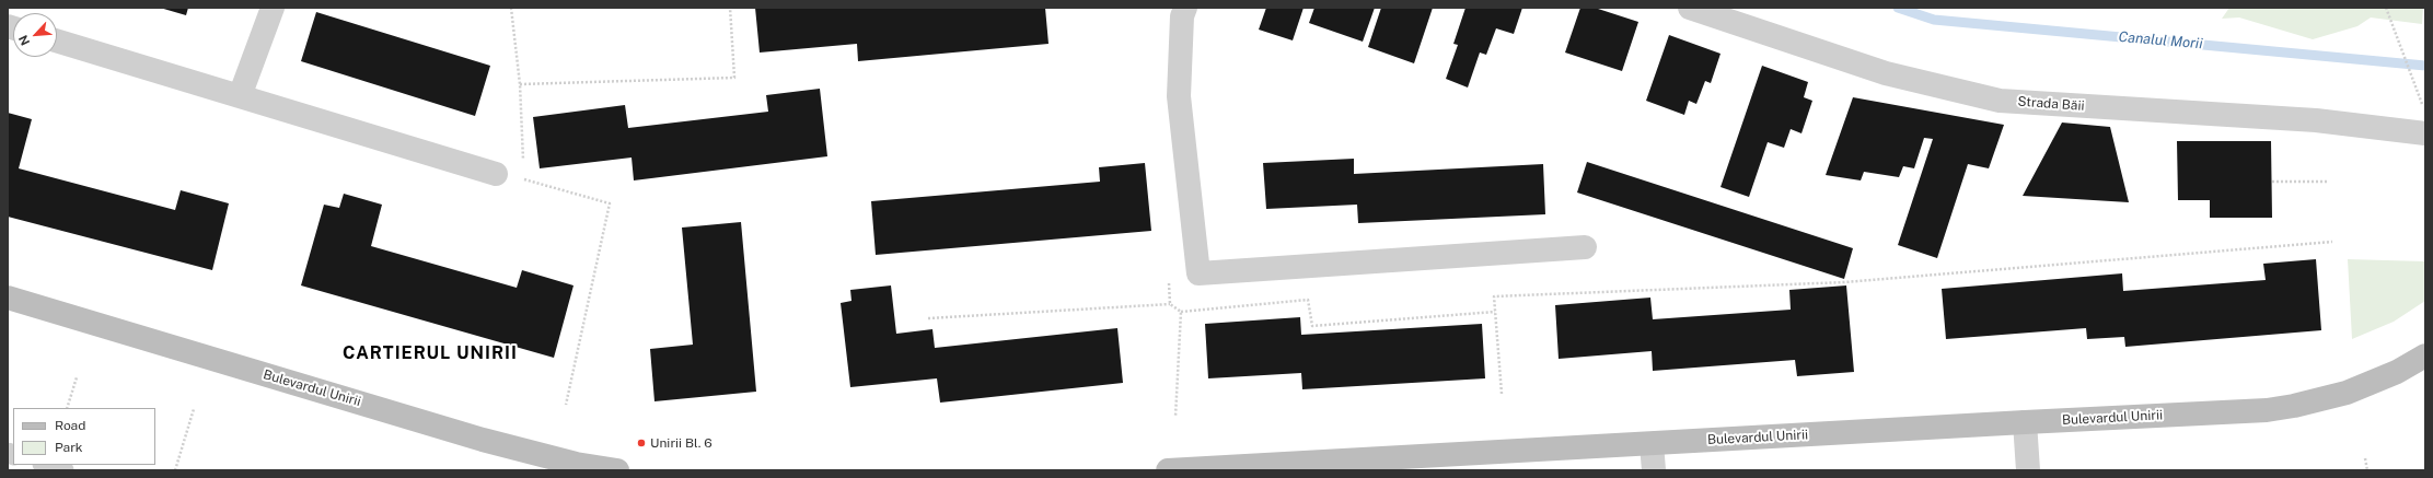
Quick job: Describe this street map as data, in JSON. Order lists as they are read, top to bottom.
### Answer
{
  "streets": {
    "main road": ["Bulevardul Unirii"],
    "street": ["Strada Băii"]
  },
  "districts": ["CARTIERUL UNIRII"],
  "water": ["Canalul Morii"],
  "places": ["Unirii Bl. 6"],
  "legend": ["Road", "Park"],
  "north": "bottom left"
}
